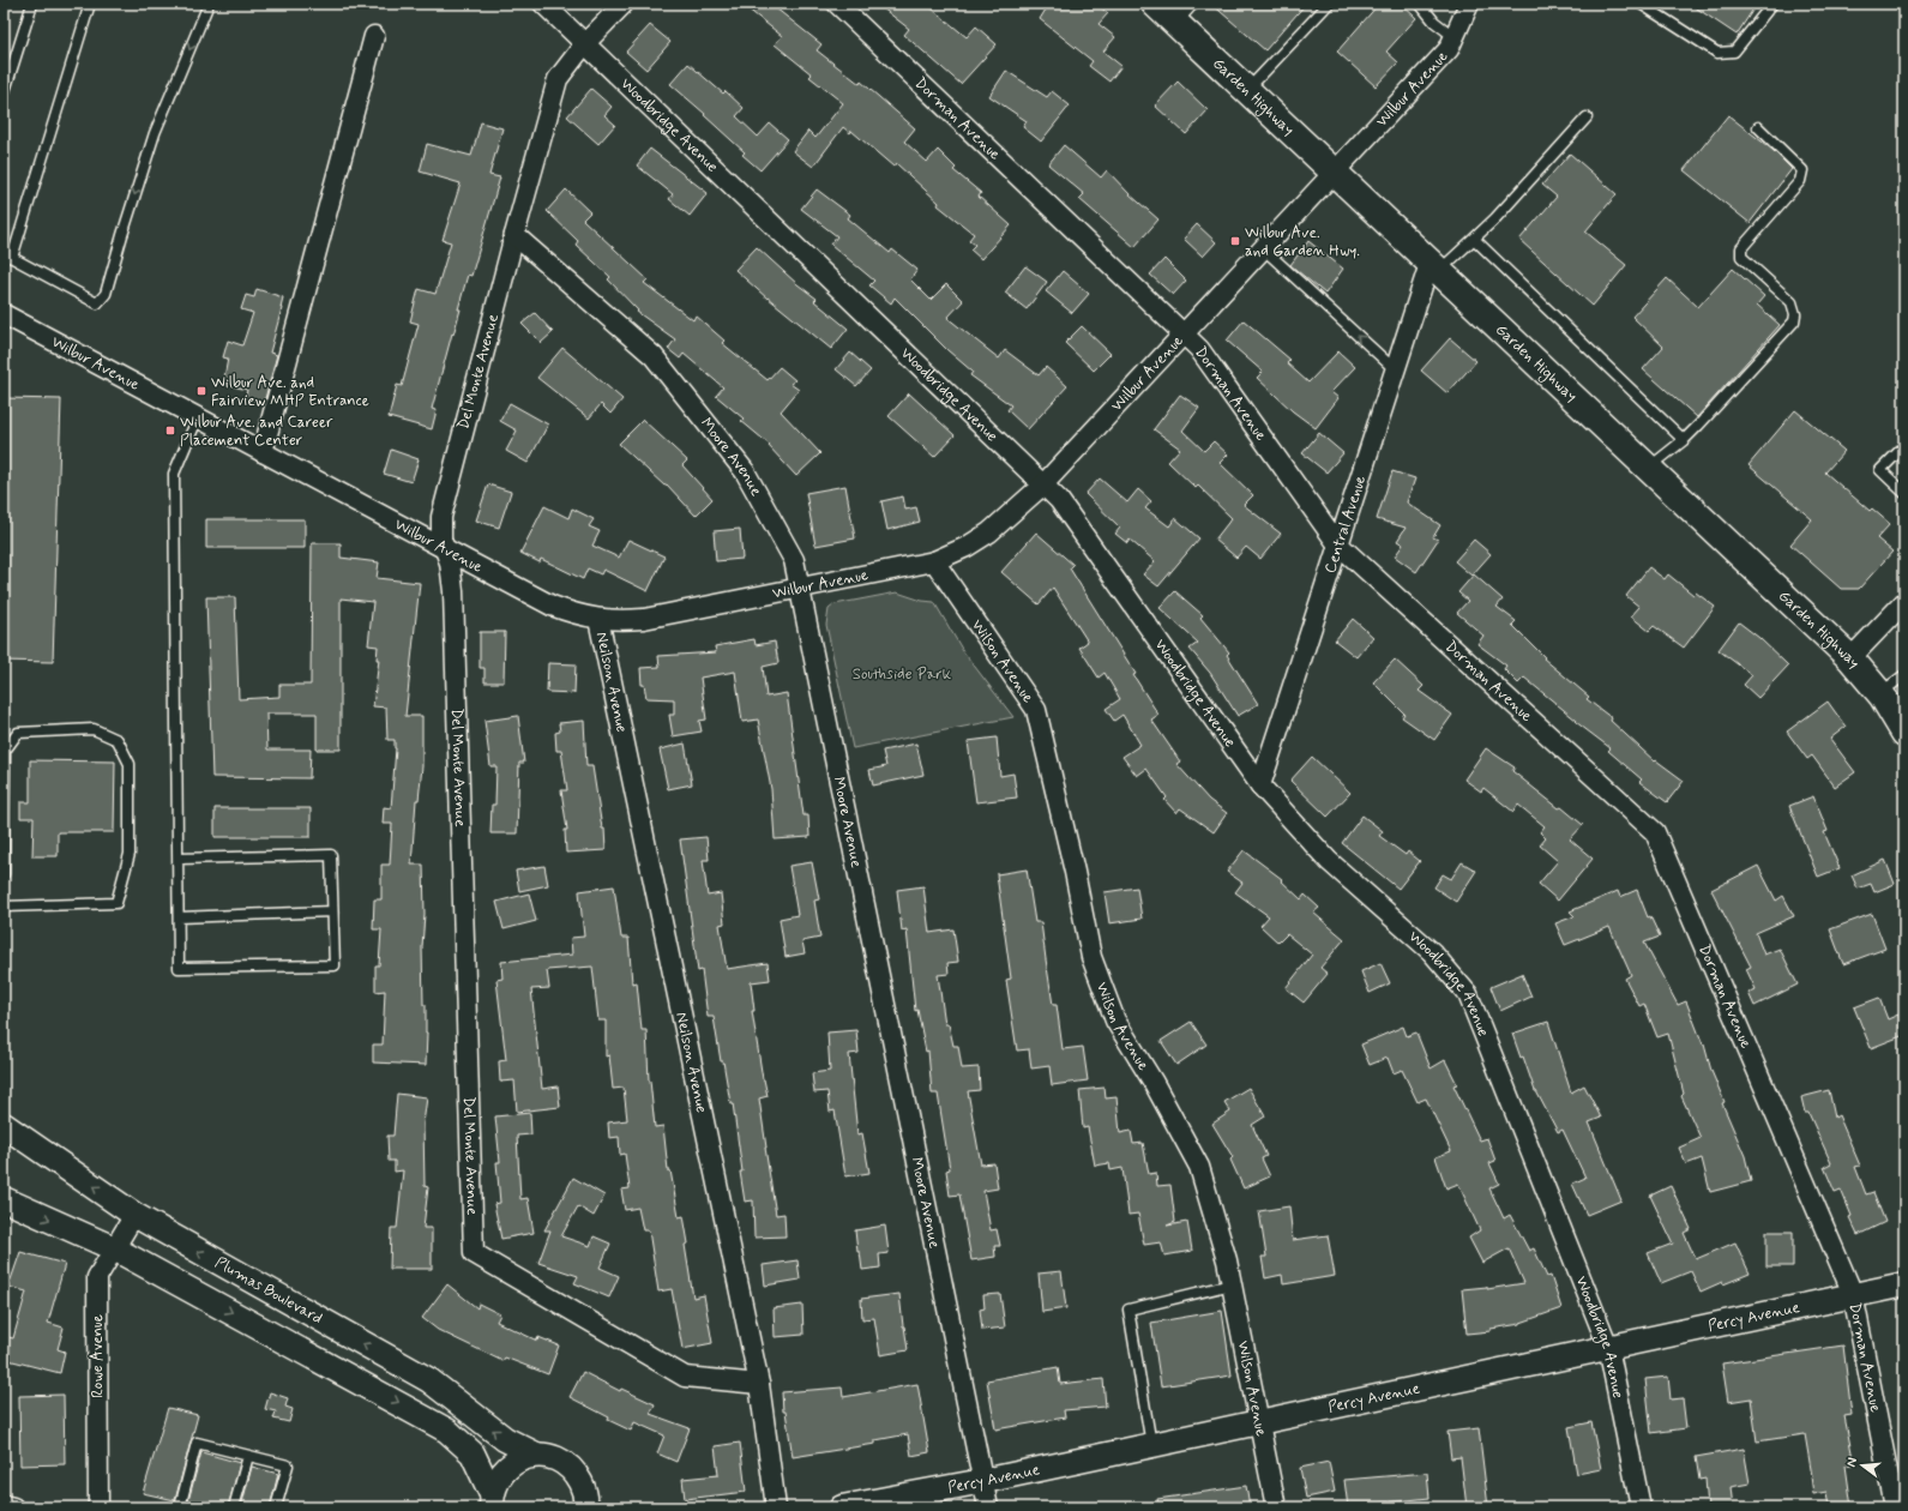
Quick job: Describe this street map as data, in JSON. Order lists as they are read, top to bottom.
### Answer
{
  "streets": {
    "main road": ["Garden Highway"],
    "street": [
      "Wilbur Avenue",
      "Dorman Avenue",
      "Woodbridge Avenue",
      "Del Monte Avenue",
      "Moore Avenue",
      "Central Avenue",
      "Wilson Avenue",
      "Neilson Avenue",
      "Plumas Boulevard",
      "Percy Avenue",
      "Rowe Avenue"
    ]
  },
  "crossings": [
    ["Wilbur Avenue", "Garden Highway"],
    ["Wilbur Avenue", "Dorman Avenue"],
    ["Wilbur Avenue", "Woodbridge Avenue"],
    ["Wilbur Avenue", "Del Monte Avenue"],
    ["Wilbur Avenue", "Moore Avenue"],
    ["Wilbur Avenue", "Wilson Avenue"],
    ["Wilbur Avenue", "Neilson Avenue"],
    ["Garden Highway", "Central Avenue"],
    ["Dorman Avenue", "Central Avenue"],
    ["Dorman Avenue", "Percy Avenue"],
    ["Woodbridge Avenue", "Del Monte Avenue"],
    ["Woodbridge Avenue", "Central Avenue"],
    ["Woodbridge Avenue", "Percy Avenue"],
    ["Del Monte Avenue", "Moore Avenue"],
    ["Del Monte Avenue", "Neilson Avenue"],
    ["Moore Avenue", "Percy Avenue"],
    ["Wilson Avenue", "Percy Avenue"],
    ["Plumas Boulevard", "Rowe Avenue"]
  ],
  "parks": ["Southside Park"],
  "places": {
    "transit": ["Wilbur Ave. and Garden Hwy.", "Wilbur Ave. and Fairview MHP Entrance", "Wilbur Ave. and Career Placement Center"]
  },
  "north": "left"
}
